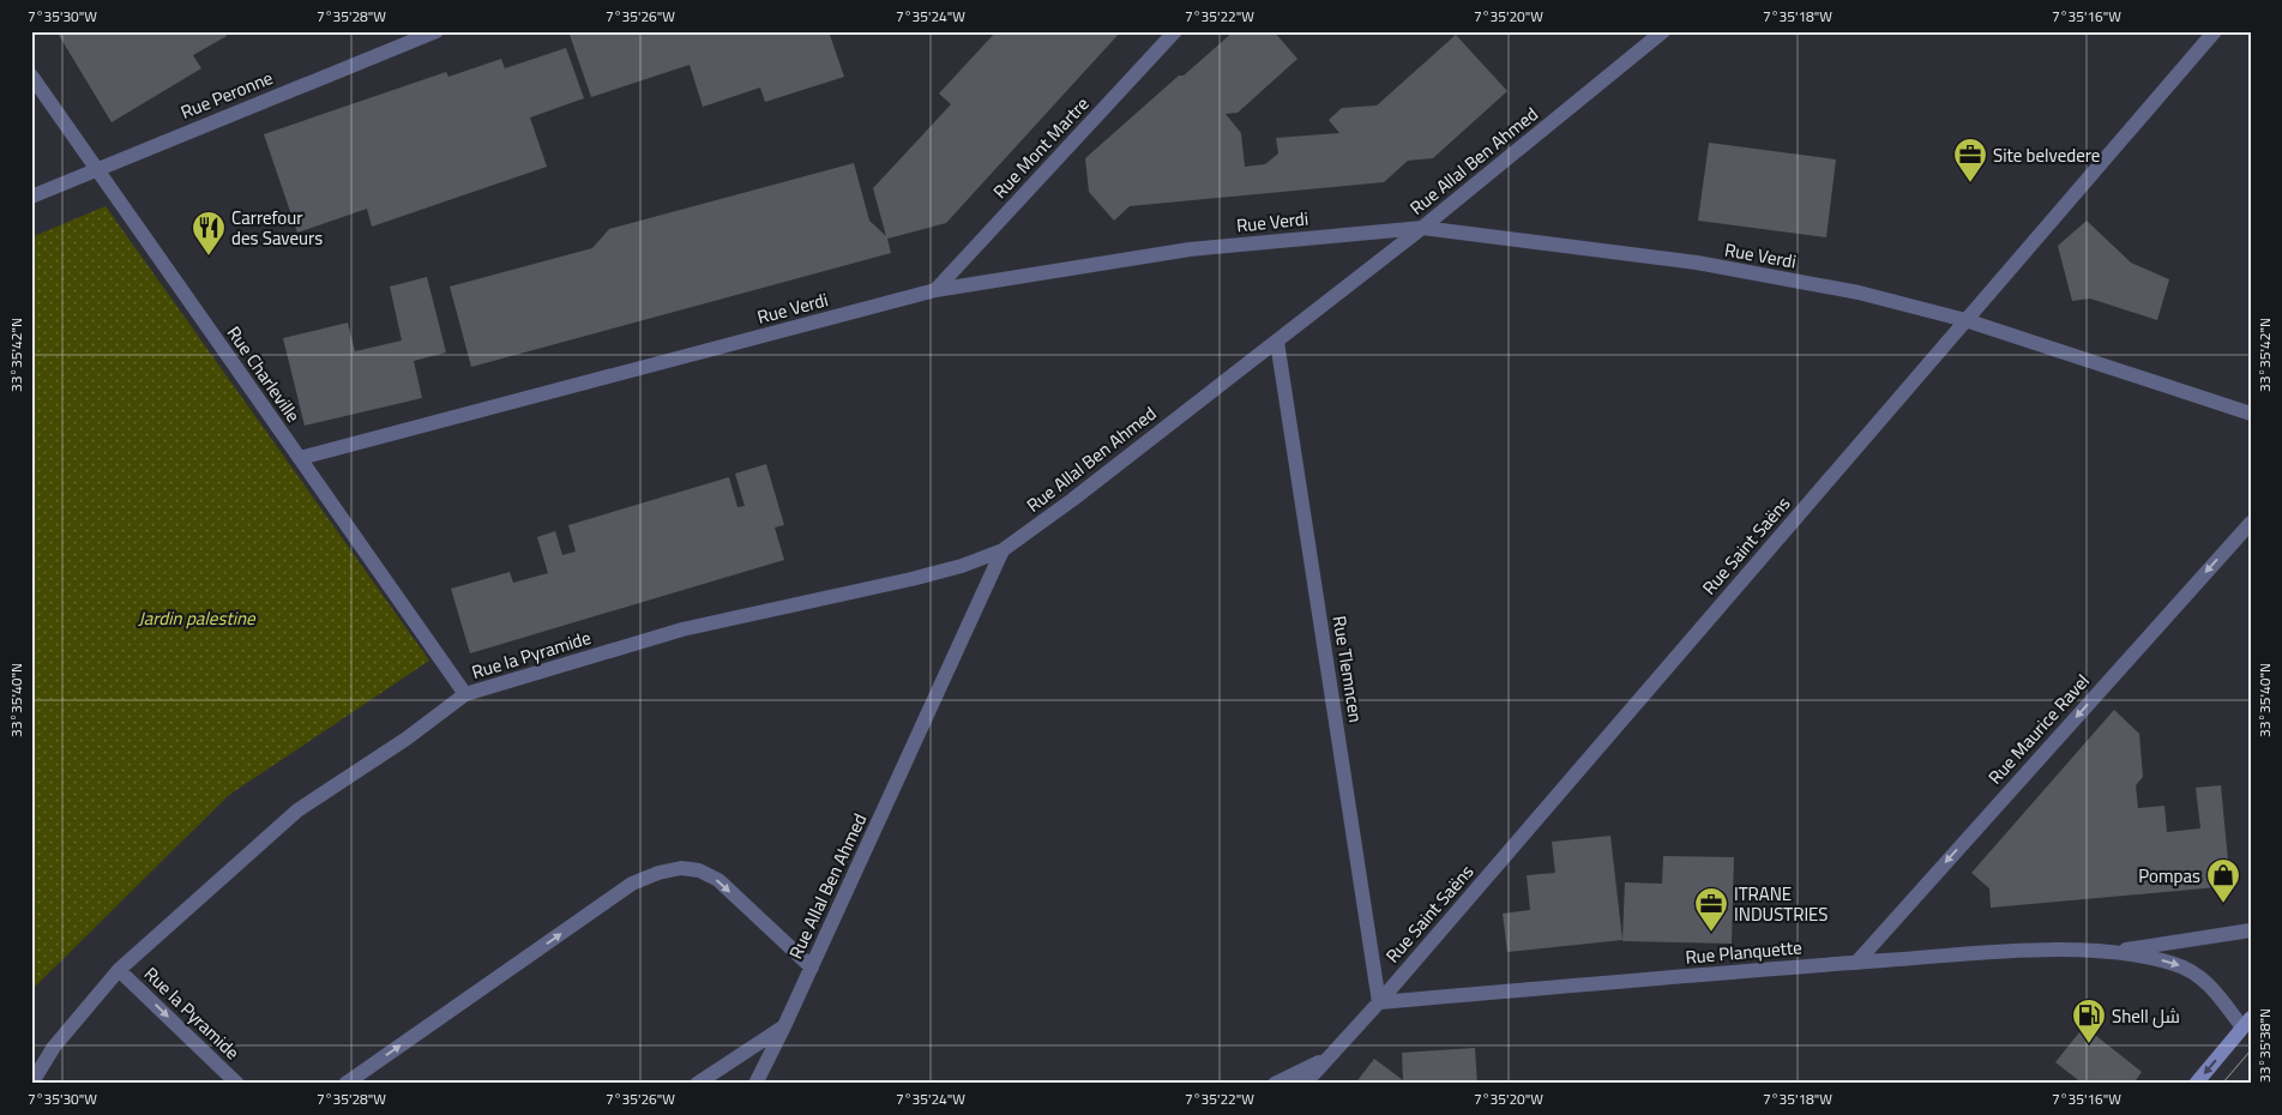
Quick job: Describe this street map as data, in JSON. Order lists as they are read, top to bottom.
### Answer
{
  "streets": {
    "street": [
      "Rue Peronne",
      "Rue Mont Martre",
      "Rue Allal Ben Ahmed",
      "Rue Verdi",
      "Rue Charleville",
      "Rue Saint Saëns",
      "Rue la Pyramide",
      "Rue Tlemncen",
      "Rue Maurice Ravel",
      "Rue Planquette"
    ]
  },
  "crossings": [
    ["Rue Peronne", "Rue Charleville"],
    ["Rue Mont Martre", "Rue Verdi"],
    ["Rue Allal Ben Ahmed", "Rue Verdi"],
    ["Rue Allal Ben Ahmed", "Rue la Pyramide"],
    ["Rue Allal Ben Ahmed", "Rue Tlemncen"],
    ["Rue Verdi", "Rue Charleville"],
    ["Rue Verdi", "Rue Saint Saëns"],
    ["Rue Charleville", "Rue la Pyramide"],
    ["Rue Saint Saëns", "Rue Tlemncen"],
    ["Rue Saint Saëns", "Rue Planquette"],
    ["Rue Tlemncen", "Rue Planquette"],
    ["Rue Maurice Ravel", "Rue Planquette"]
  ],
  "one_way": ["Rue Maurice Ravel"],
  "parks": ["Jardin palestine"],
  "places": {
    "office": ["Site belvedere", "ITRANE INDUSTRIES"],
    "restaurant": ["Carrefour des Saveurs"],
    "shop": ["Pompas"],
    "fuel station": ["Shell شل"]
  },
  "coordinates": [
    "7°35'30\"W",
    "7°35'28\"W",
    "7°35'26\"W",
    "7°35'24\"W",
    "7°35'22\"W",
    "7°35'20\"W",
    "7°35'18\"W",
    "7°35'16\"W",
    "33°35'42\"N",
    "33°35'40\"N",
    "33°35'38\"N"
  ]
}
